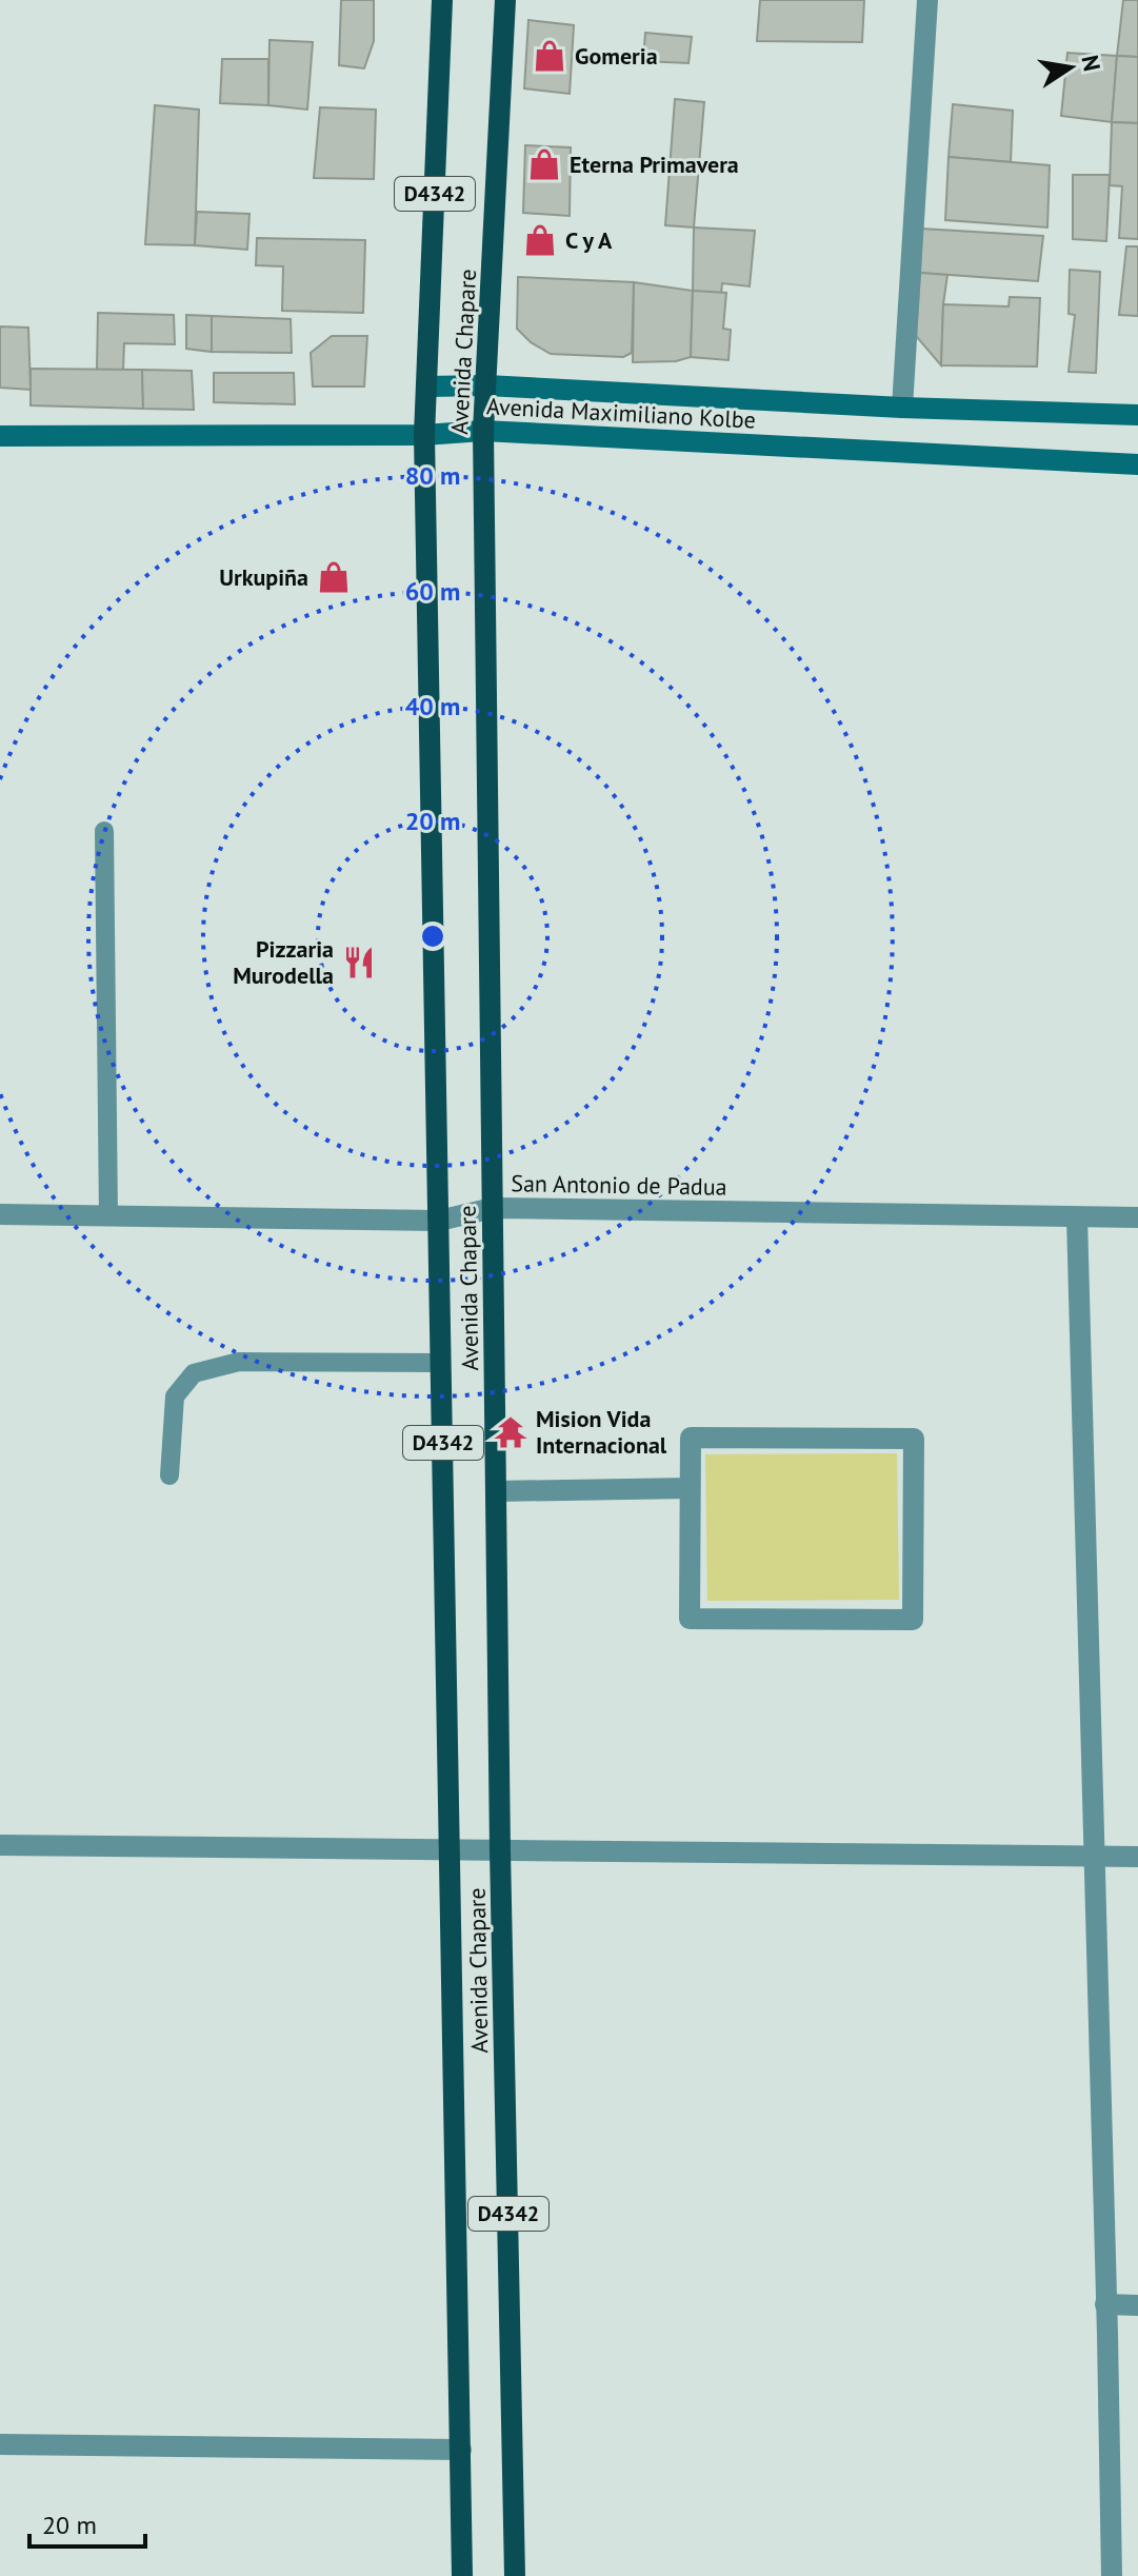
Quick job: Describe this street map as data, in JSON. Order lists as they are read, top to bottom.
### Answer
{
  "streets": {
    "main road": ["D4342", "Avenida Chapare", "Avenida Maximiliano Kolbe"],
    "street": ["San Antonio de Padua"]
  },
  "crossings": [
    ["Avenida Chapare", "Avenida Maximiliano Kolbe"],
    ["Avenida Chapare", "San Antonio de Padua"]
  ],
  "places": {
    "shop": [
      "Gomeria",
      "Eterna Primavera",
      "C y A",
      "Urkupiña"
    ],
    "restaurant": ["Pizzaria Murodella"],
    "temple": ["Mision Vida Internacional"]
  },
  "scale_bar": "20 m",
  "north": "right",
  "rings": [
    "80 m",
    "60 m",
    "40 m",
    "20 m"
  ]
}
